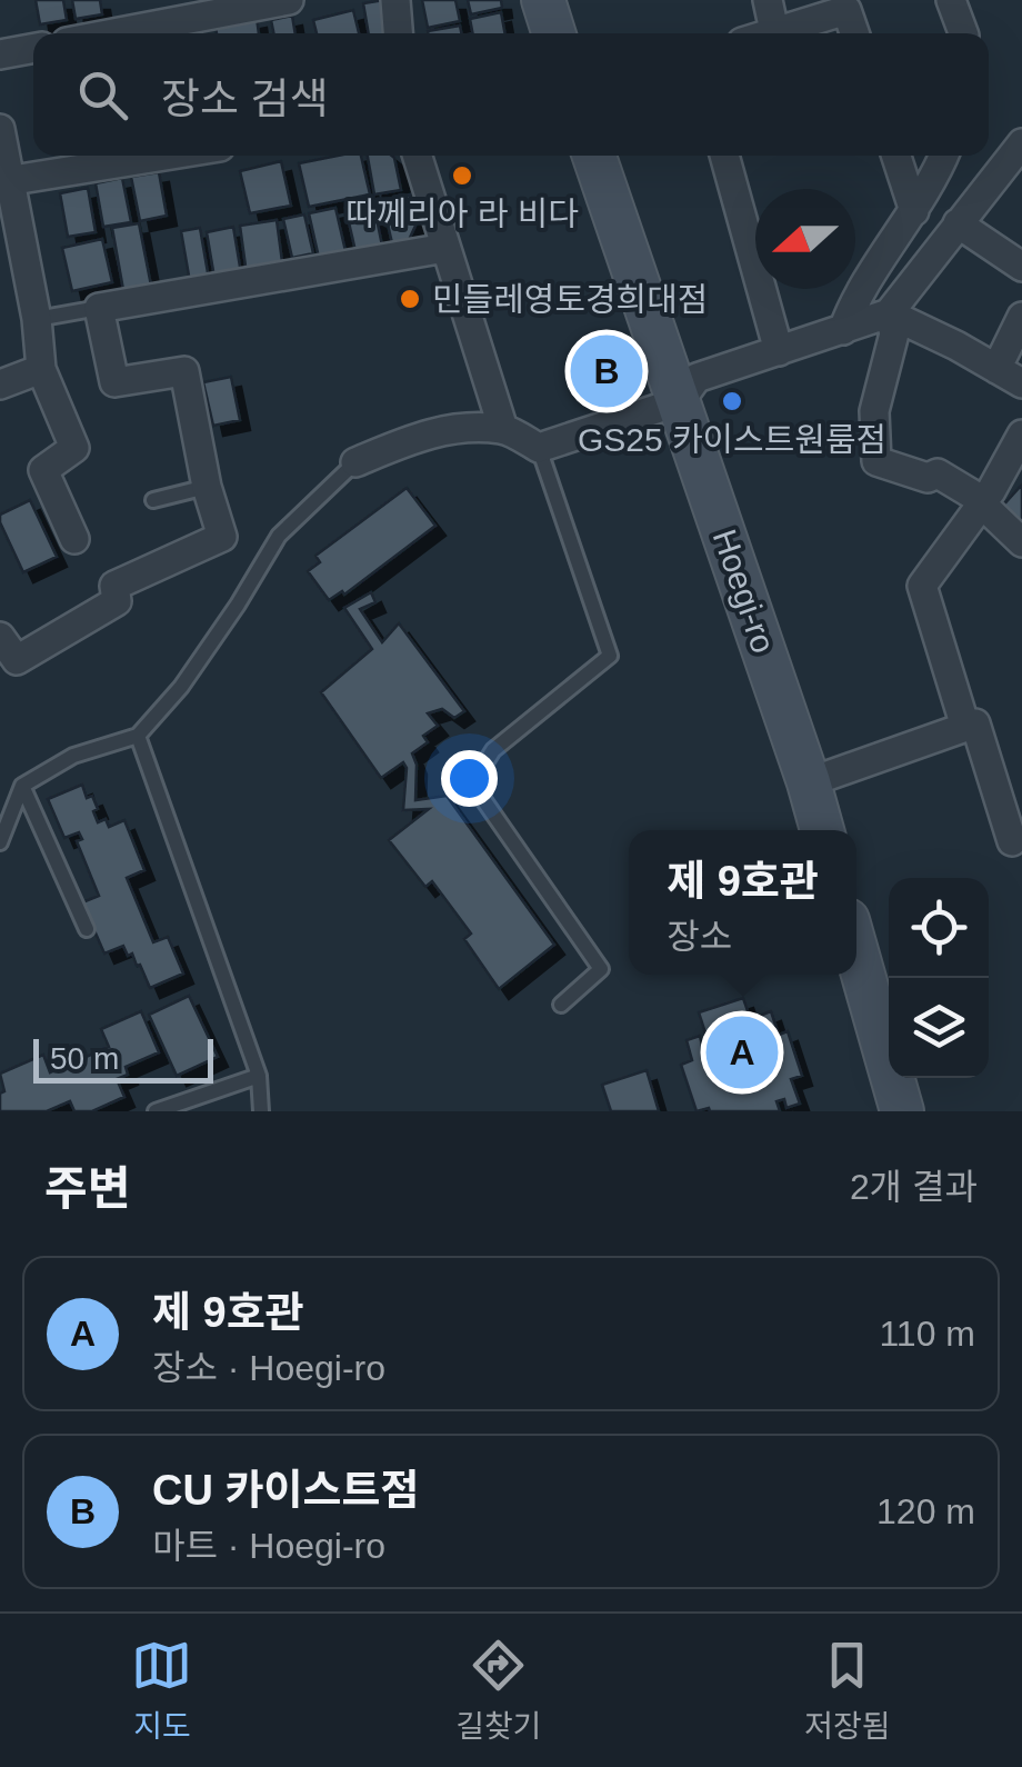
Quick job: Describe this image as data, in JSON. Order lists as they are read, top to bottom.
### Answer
{
  "streets": {
    "main road": ["Hoegi-ro"]
  },
  "places": ["따께리아 라 비다", "민들레영토경희대점", "GS25 카이스트원룸점"],
  "scale_bar": "50 m",
  "north": "left",
  "page": {
    "search": "장소 검색",
    "pins": ["B", "A"],
    "popup": ["제 9호관", "장소"],
    "scale": "50 m",
    "heading": ["주변", "2개 결과"],
    "list": [
      {
        "mark": "A",
        "name": "제 9호관",
        "note": "장소 · Hoegi-ro",
        "value": "110 m"
      },
      {
        "mark": "B",
        "name": "CU 카이스트점",
        "note": "마트 · Hoegi-ro",
        "value": "120 m"
      }
    ],
    "nav": ["지도", "길찾기", "저장됨"]
  }
}
